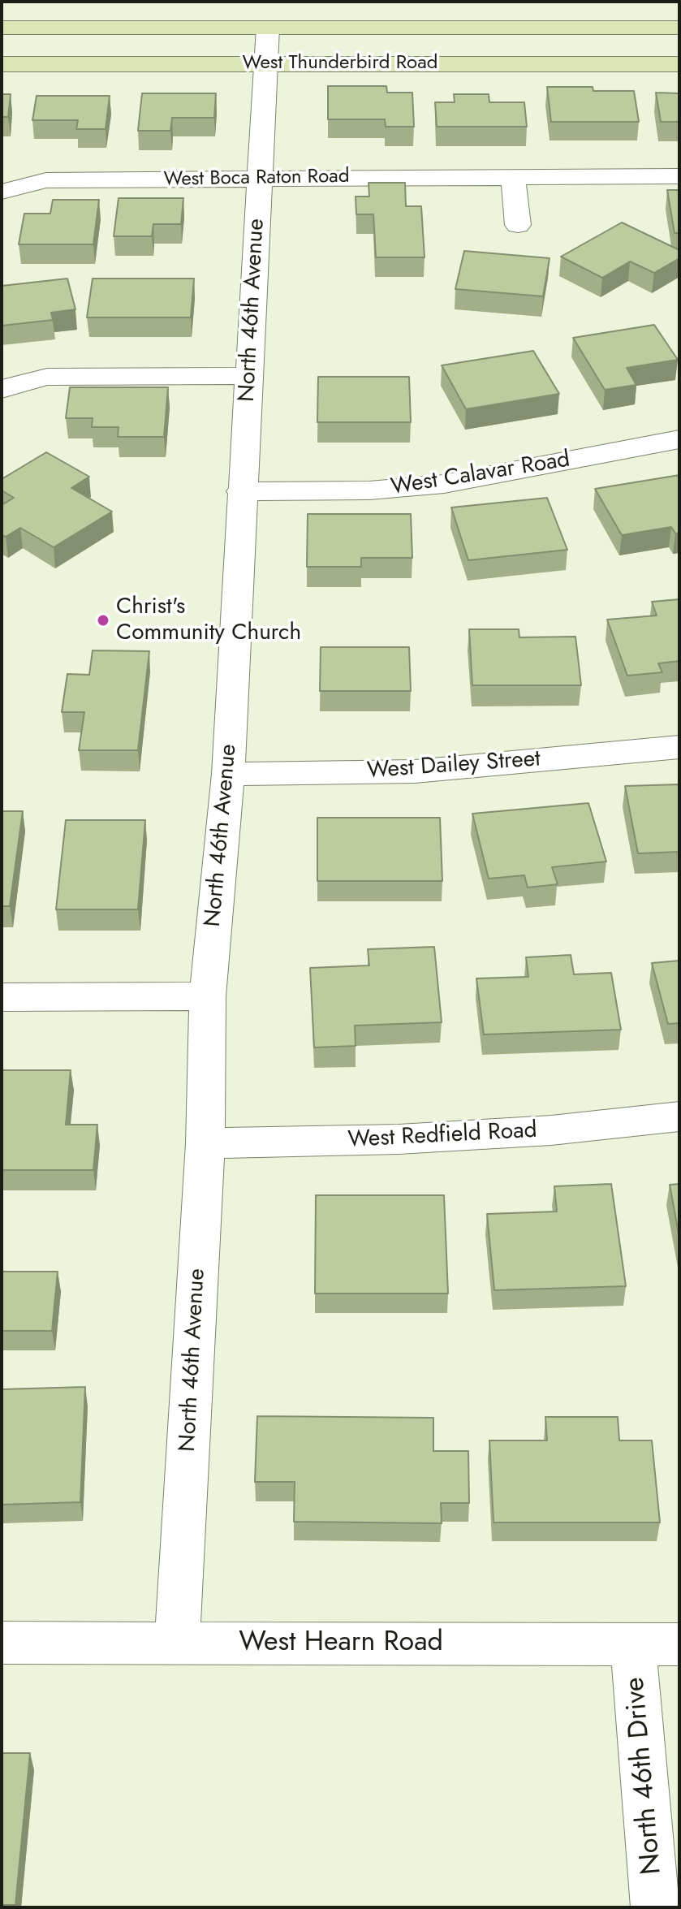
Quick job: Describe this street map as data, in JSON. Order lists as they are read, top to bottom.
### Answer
{
  "streets": {
    "main road": ["West Thunderbird Road"],
    "street": [
      "West Boca Raton Road",
      "North 46th Avenue",
      "West Calavar Road",
      "West Dailey Street",
      "West Redfield Road",
      "West Hearn Road",
      "North 46th Drive"
    ]
  },
  "crossings": [
    ["West Thunderbird Road", "North 46th Avenue"],
    ["West Boca Raton Road", "North 46th Avenue"],
    ["North 46th Avenue", "West Calavar Road"],
    ["North 46th Avenue", "West Dailey Street"],
    ["North 46th Avenue", "West Redfield Road"],
    ["North 46th Avenue", "West Hearn Road"],
    ["West Hearn Road", "North 46th Drive"]
  ],
  "places": ["Christ's Community Church"]
}
